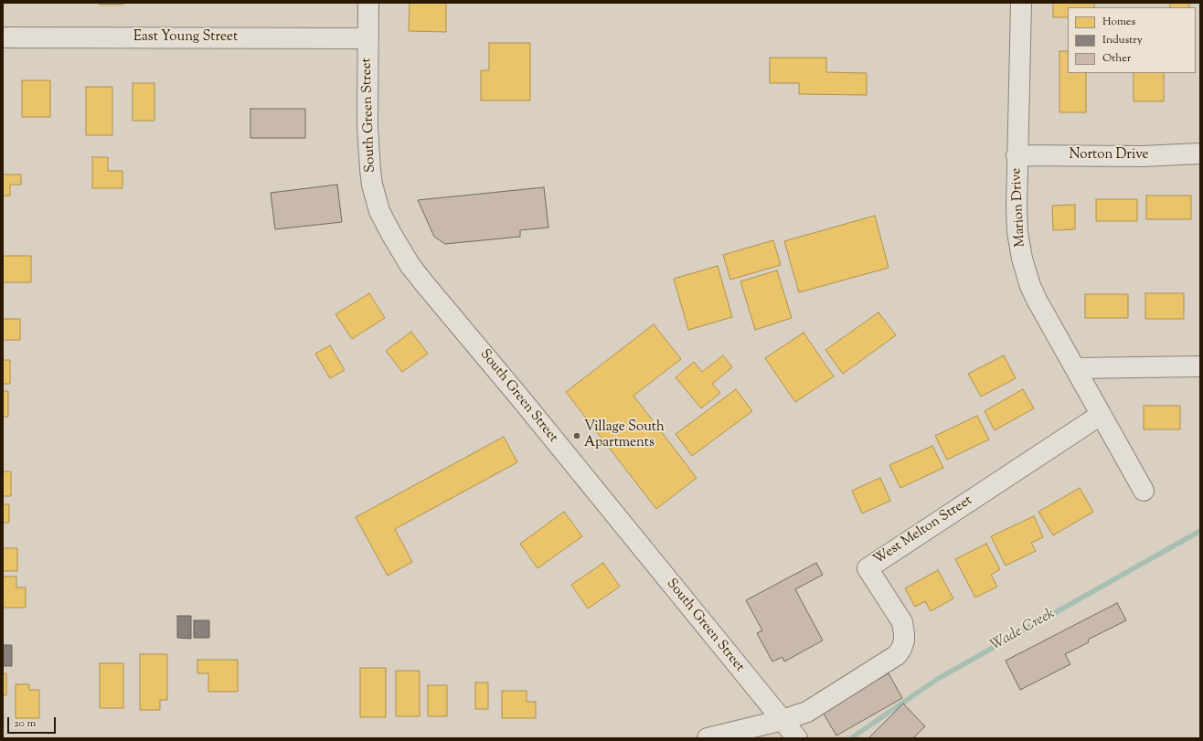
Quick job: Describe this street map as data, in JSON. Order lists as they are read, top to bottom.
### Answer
{
  "streets": {
    "street": [
      "East Young Street",
      "South Green Street",
      "Norton Drive",
      "Marion Drive",
      "West Melton Street"
    ]
  },
  "crossings": [
    ["East Young Street", "South Green Street"],
    ["South Green Street", "West Melton Street"],
    ["Norton Drive", "Marion Drive"],
    ["Marion Drive", "West Melton Street"]
  ],
  "water": ["Wade Creek"],
  "places": ["Village South Apartments"],
  "legend": ["Homes", "Industry", "Other"],
  "scale_bar": "20 m"
}
